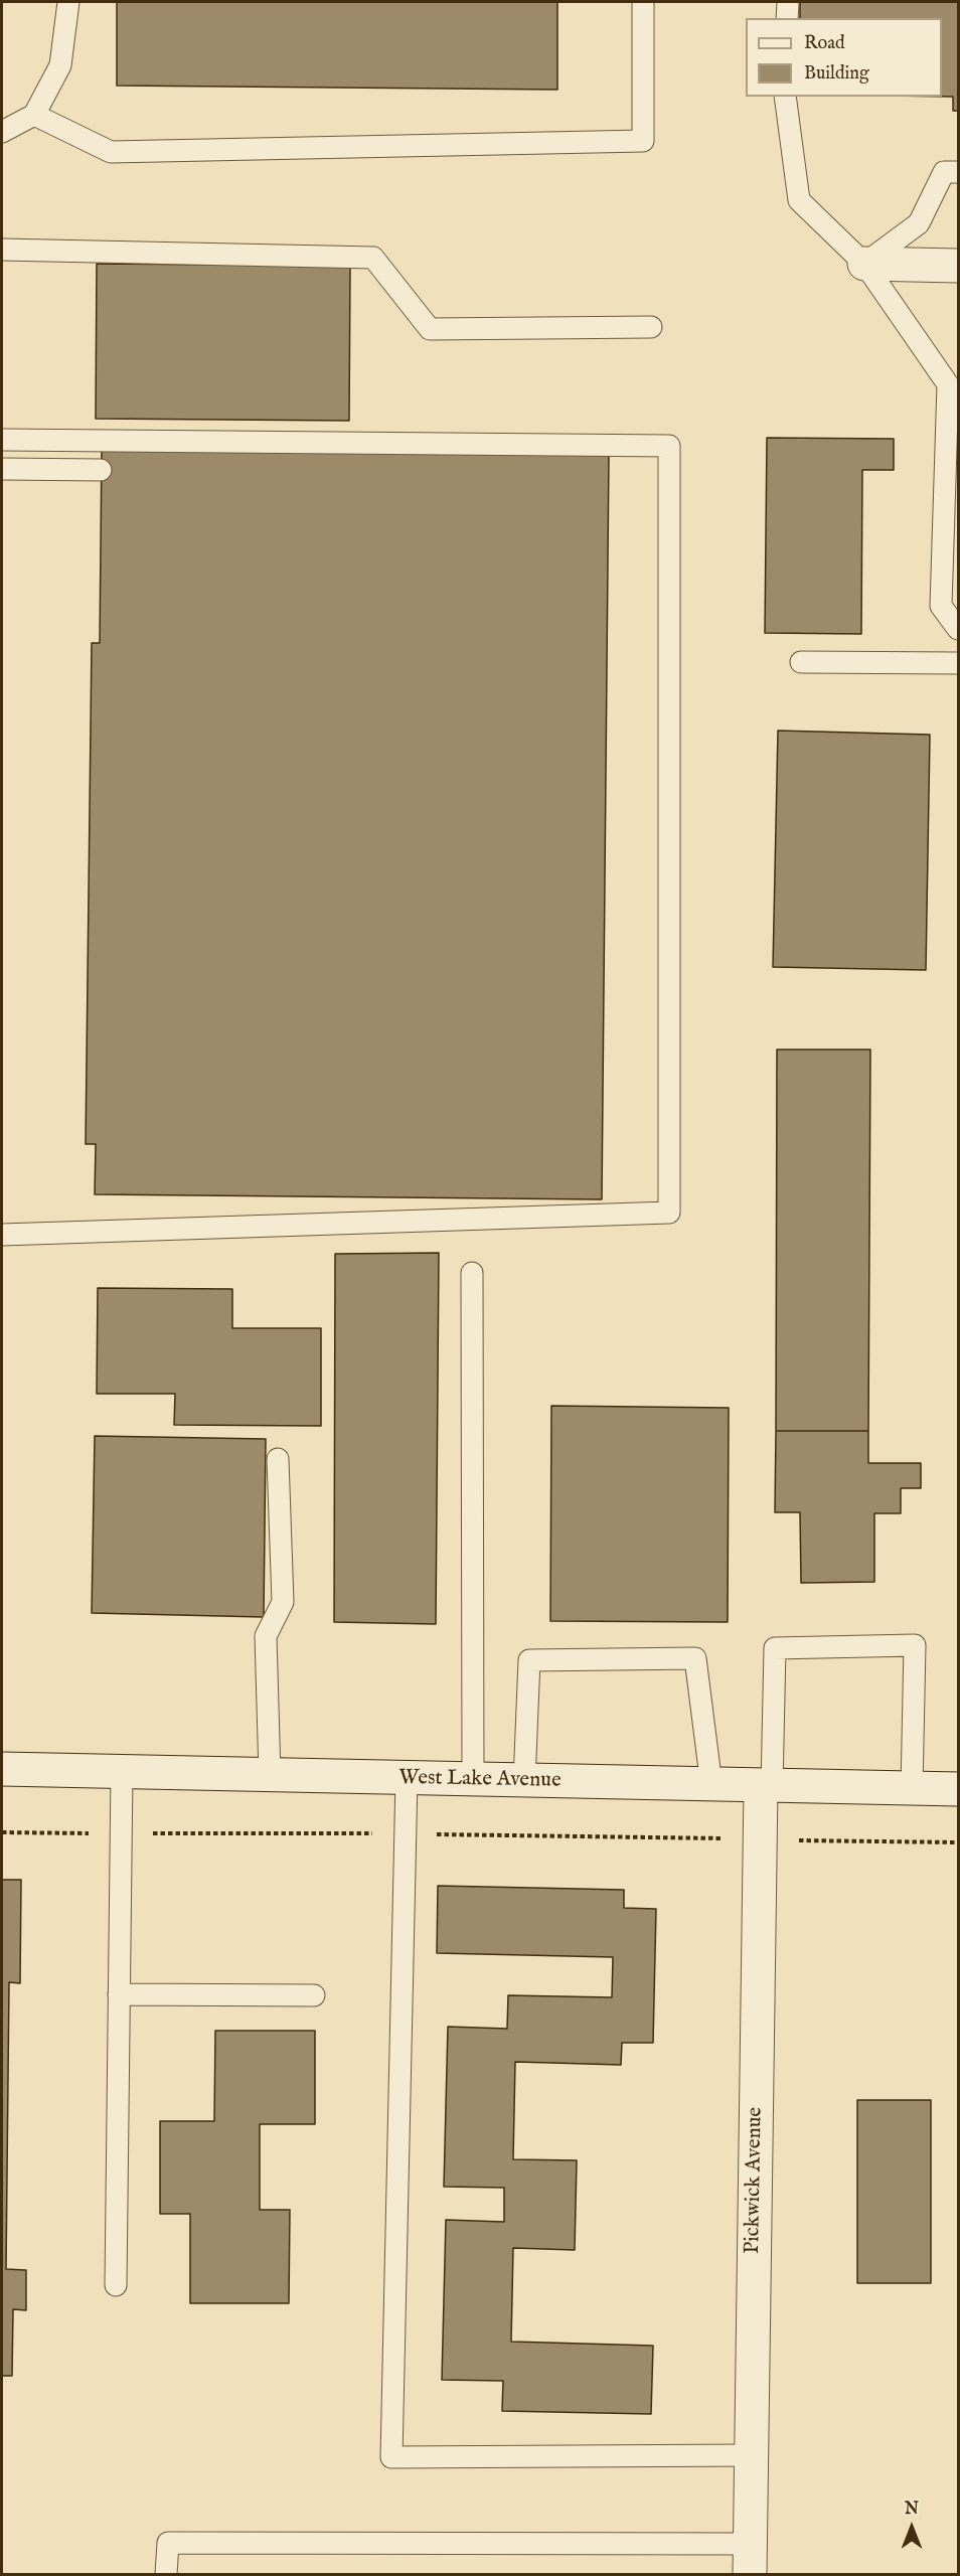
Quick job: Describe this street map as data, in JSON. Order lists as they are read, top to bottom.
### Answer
{
  "streets": {
    "street": ["West Lake Avenue", "Pickwick Avenue"]
  },
  "crossings": [
    ["West Lake Avenue", "Pickwick Avenue"]
  ],
  "legend": ["Road", "Building"],
  "north": "top"
}
